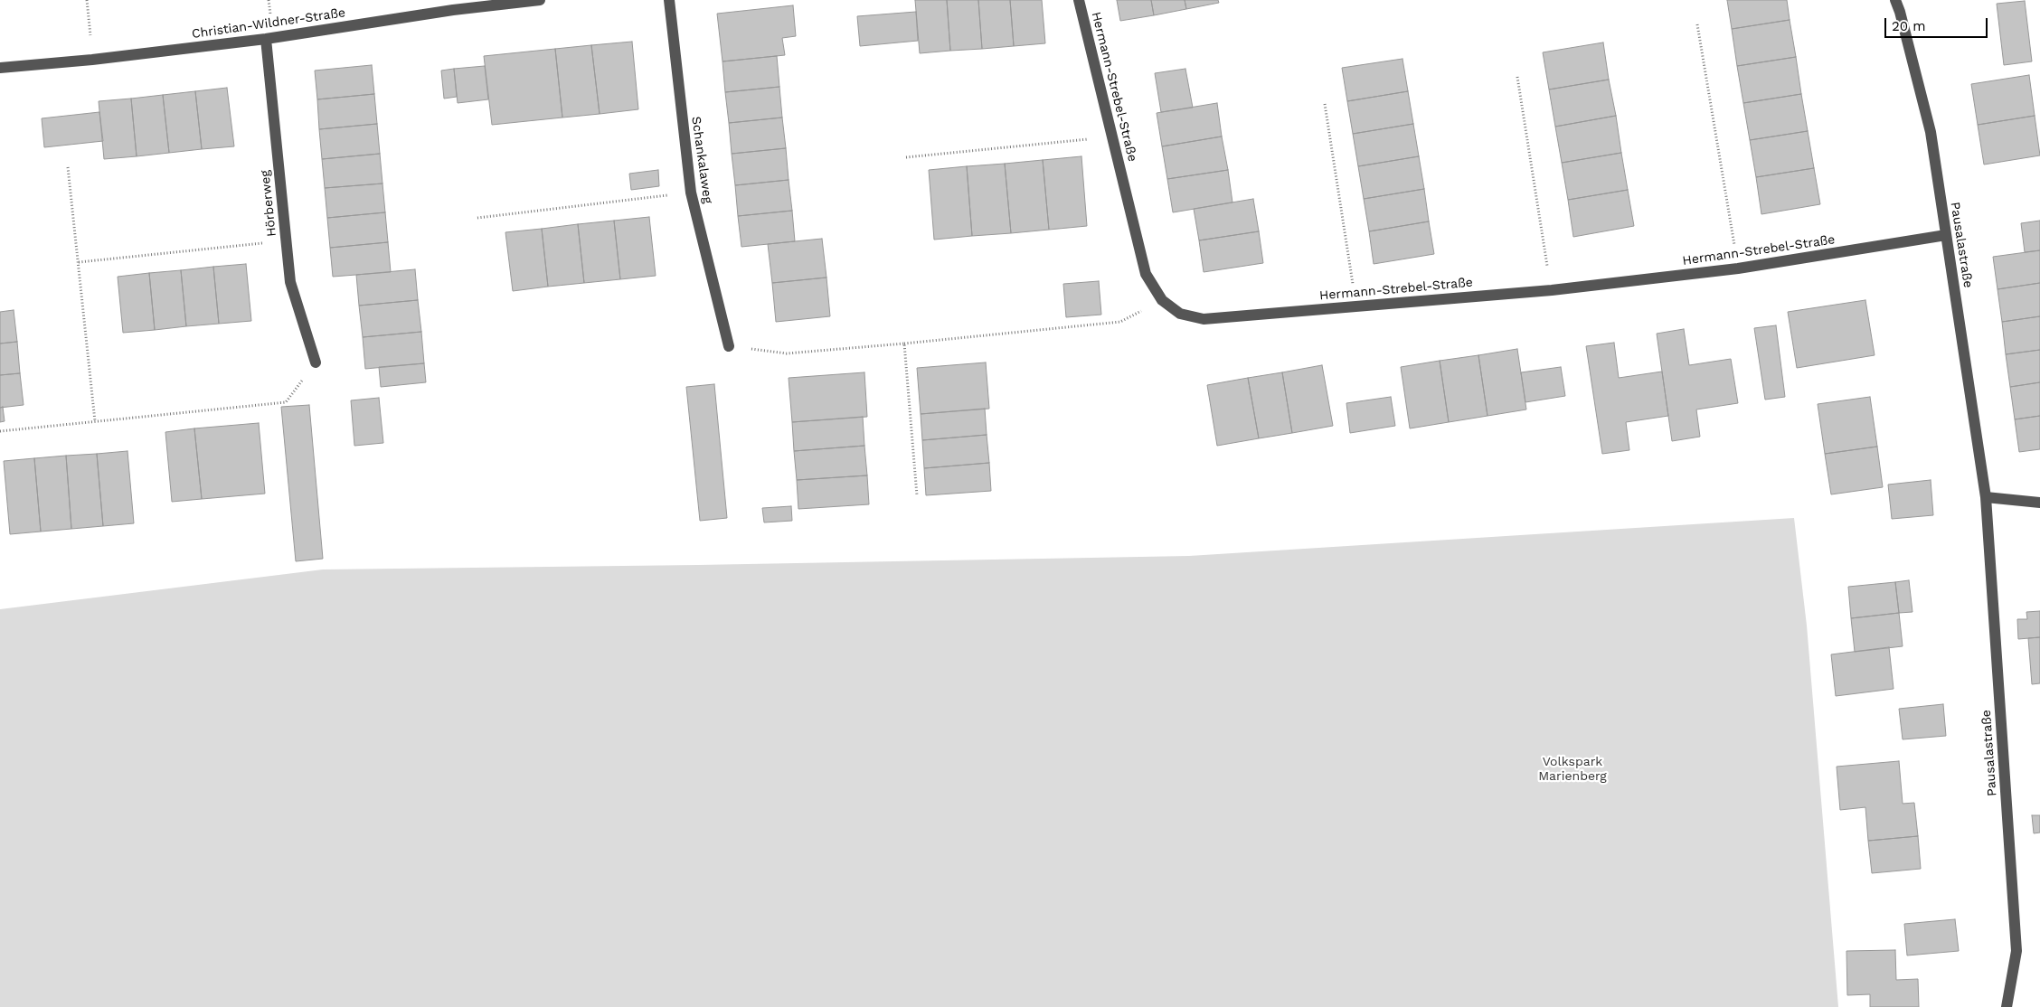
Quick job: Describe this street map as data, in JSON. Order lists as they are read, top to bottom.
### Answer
{
  "streets": {
    "street": [
      "Christian-Wildner-Straße",
      "Hermann-Strebel-Straße",
      "Schankalaweg",
      "Hörberweg",
      "Pausalastraße"
    ]
  },
  "crossings": [
    ["Christian-Wildner-Straße", "Hörberweg"],
    ["Hermann-Strebel-Straße", "Pausalastraße"]
  ],
  "parks": ["Volkspark Marienberg"],
  "scale_bar": "20 m"
}
